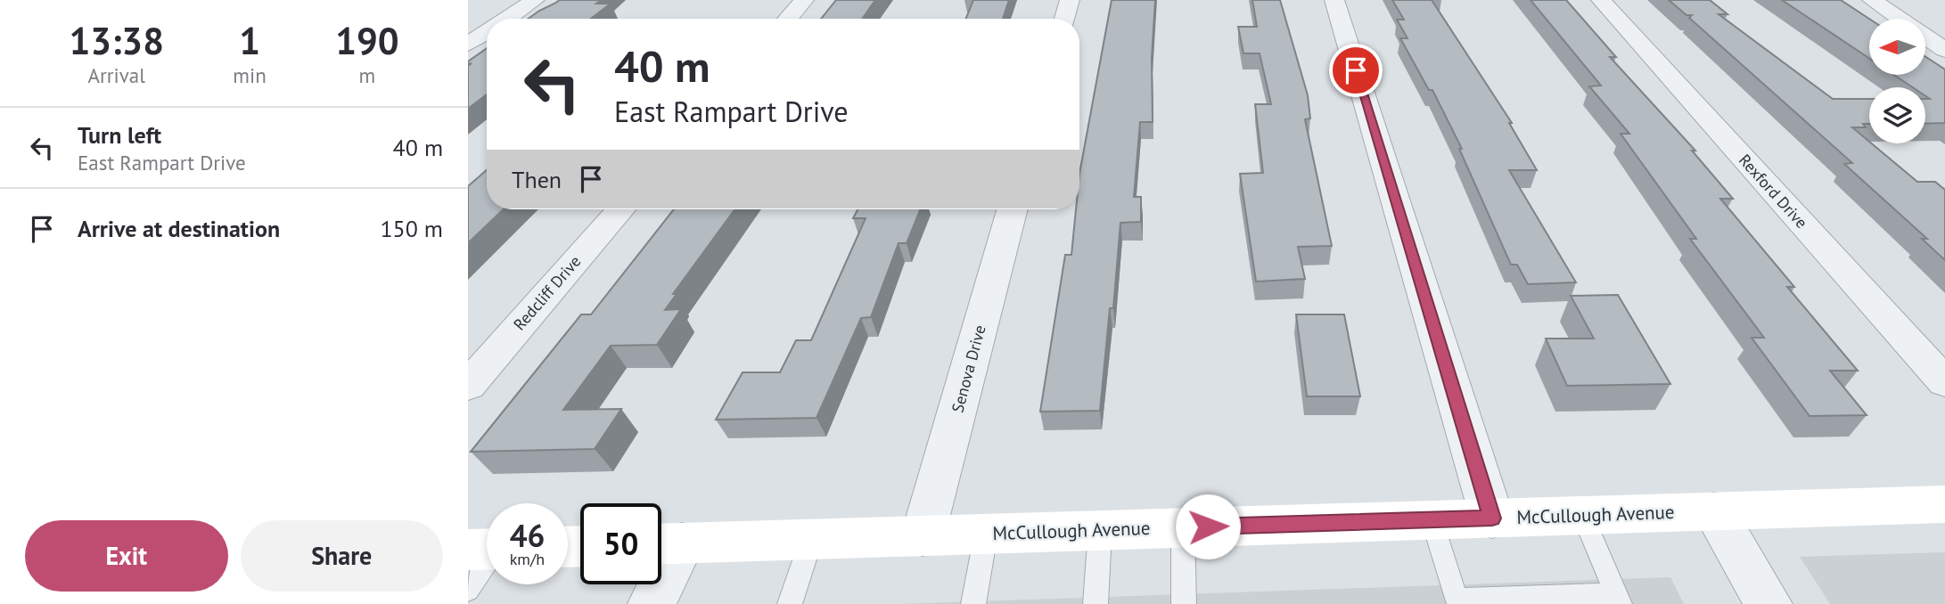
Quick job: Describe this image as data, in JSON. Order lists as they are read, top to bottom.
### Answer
{
  "streets": {
    "main road": ["McCullough Avenue"],
    "street": ["Rexford Drive", "Redcliff Drive", "Senova Drive"]
  },
  "crossings": [
    ["Senova Drive", "McCullough Avenue"]
  ],
  "north": "left",
  "page": {
    "eta": [
      "13:38",
      "Arrival",
      "1",
      "min",
      "190",
      "m"
    ],
    "turn": ["40 m", "East Rampart Drive"],
    "list": [
      {
        "name": "Turn left",
        "note": "East Rampart Drive",
        "value": "40 m"
      },
      {
        "name": "Arrive at destination",
        "value": "150 m"
      }
    ],
    "then": "Then",
    "speed": "46 km/h",
    "limit": "50",
    "buttons": ["Exit", "Share"]
  }
}
